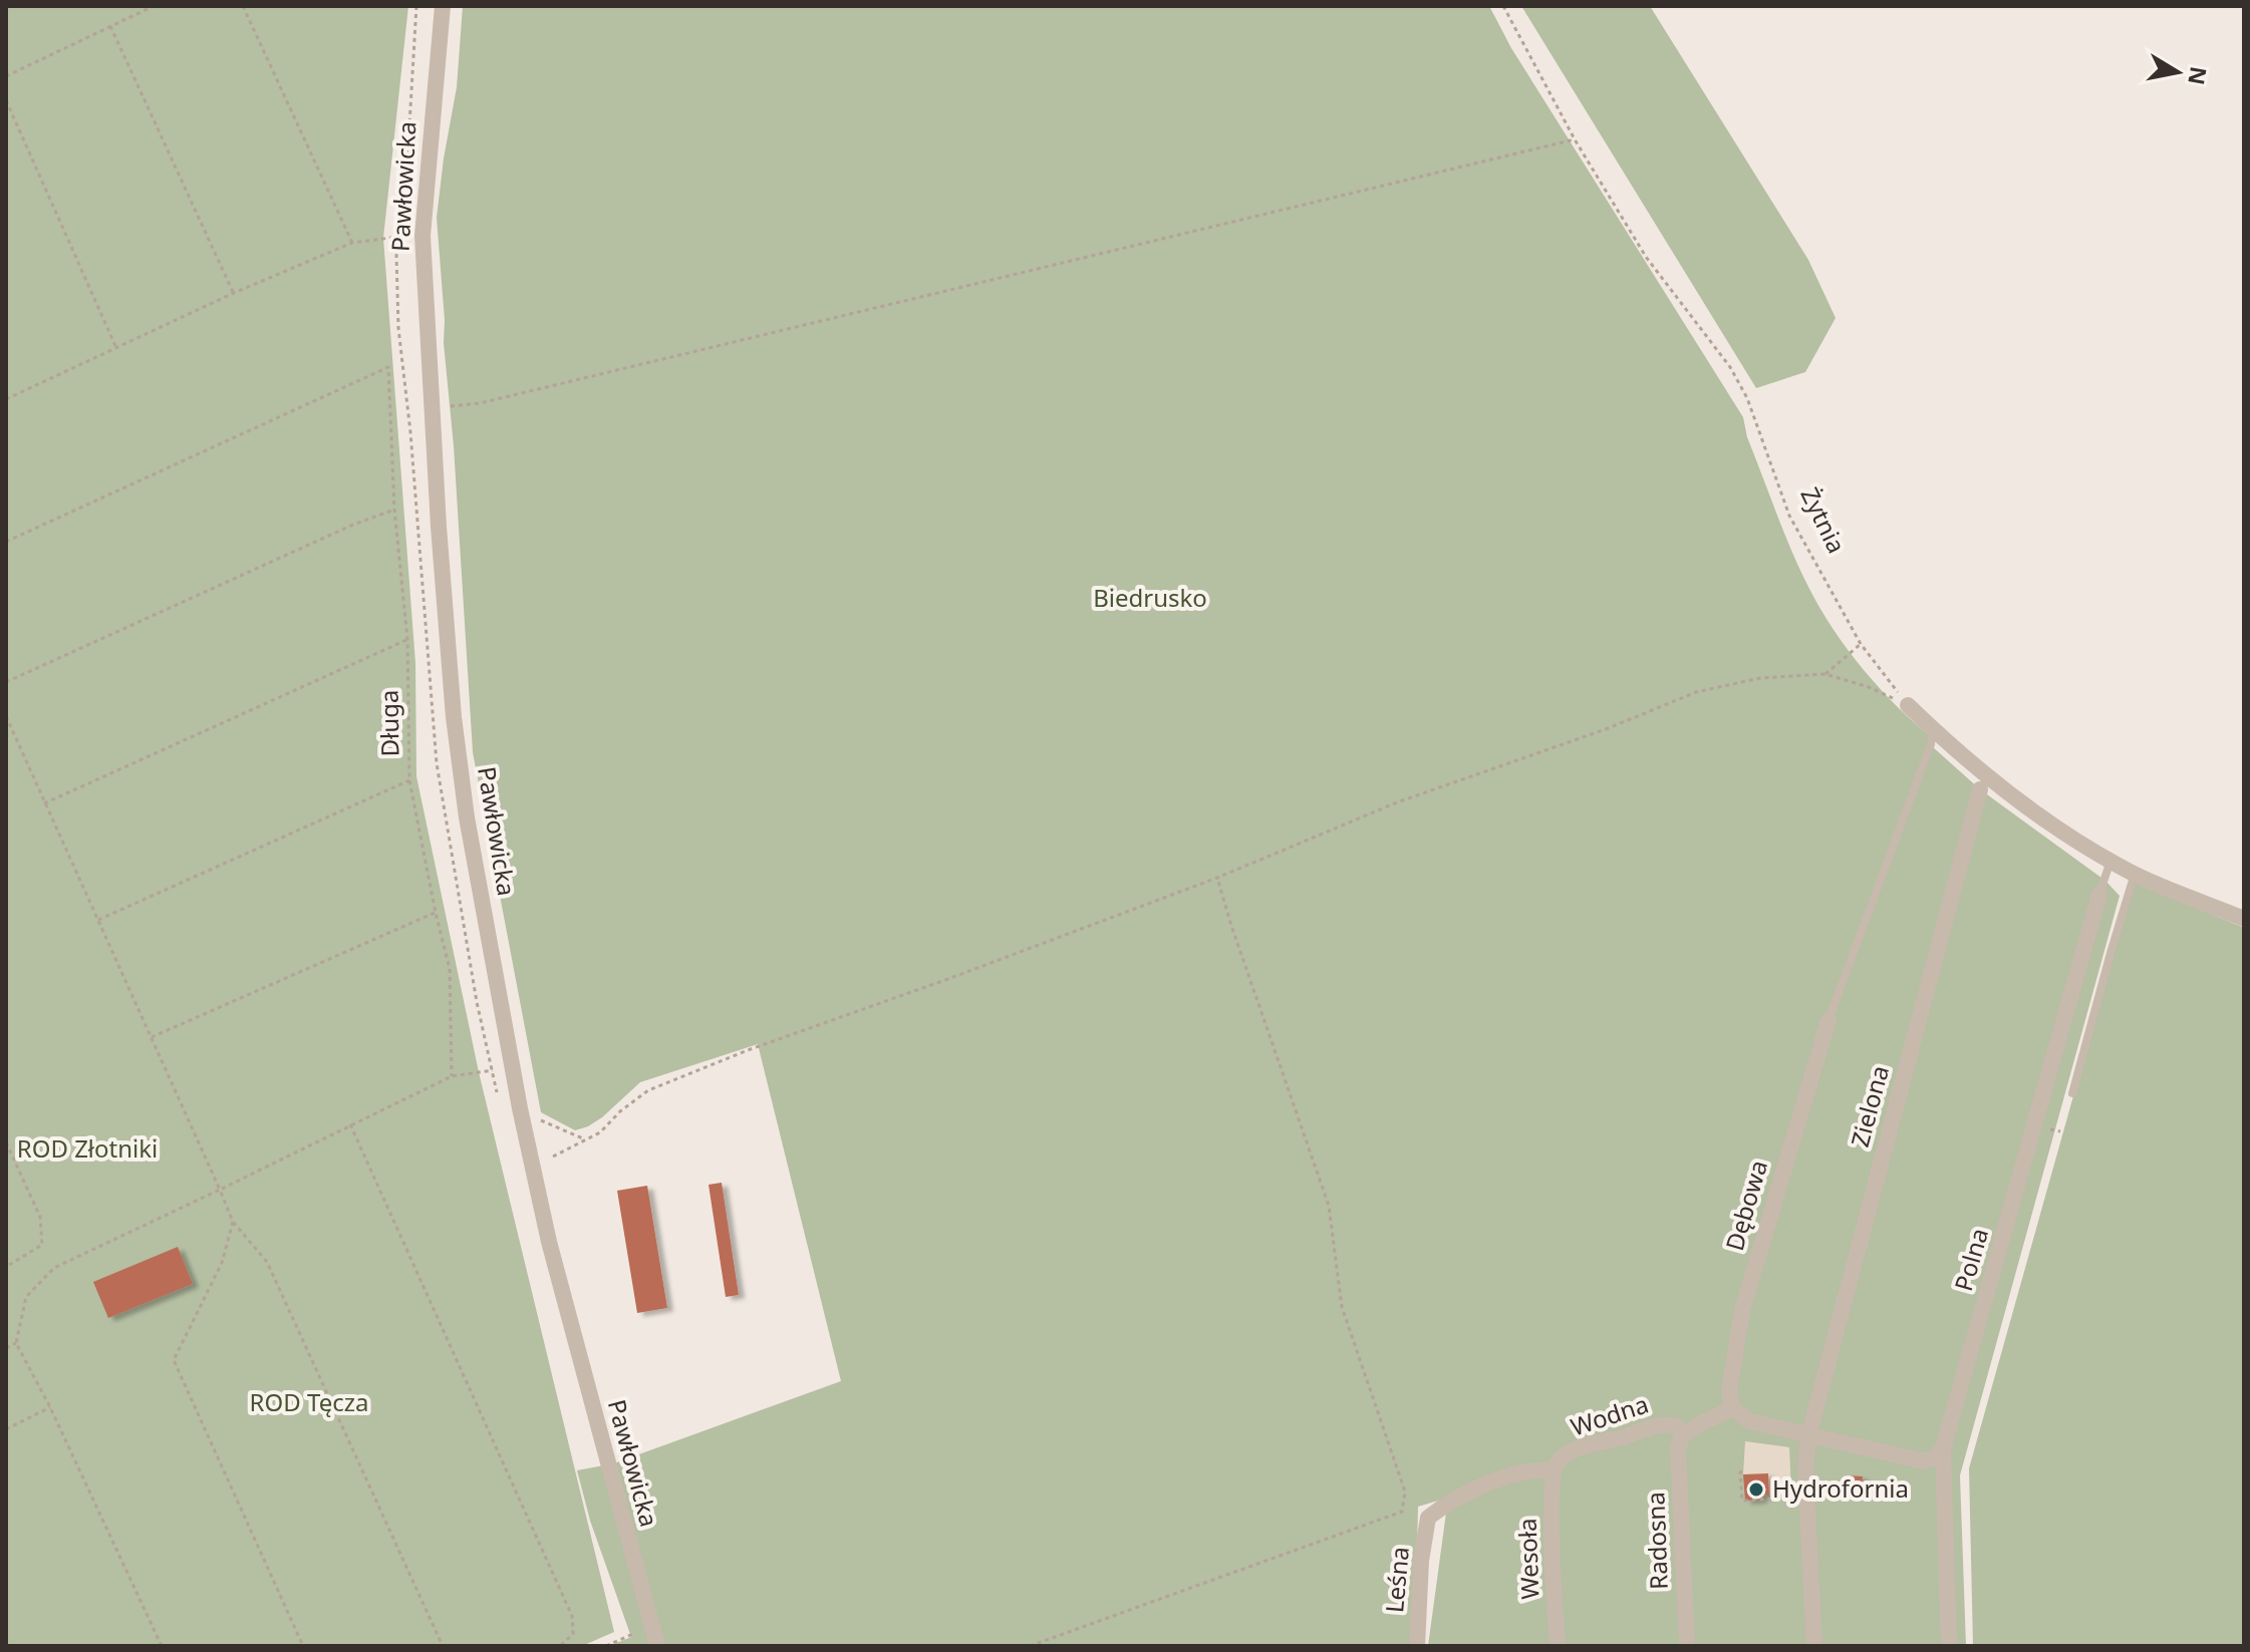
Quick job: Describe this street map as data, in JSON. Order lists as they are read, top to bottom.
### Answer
{
  "streets": {
    "street": [
      "Pawłowicka",
      "Zielona",
      "Dębowa",
      "Polna",
      "Wodna",
      "Radosna",
      "Wesoła",
      "Leśna"
    ],
    "path": ["Żytnia", "Długa"]
  },
  "crossings": [
    ["Dębowa", "Wodna"],
    ["Wodna", "Radosna"],
    ["Wodna", "Wesoła"],
    ["Wodna", "Leśna"]
  ],
  "parks": ["Biedrusko", "ROD Złotniki", "ROD Tęcza"],
  "places": ["Hydrofornia"],
  "north": "right"
}
